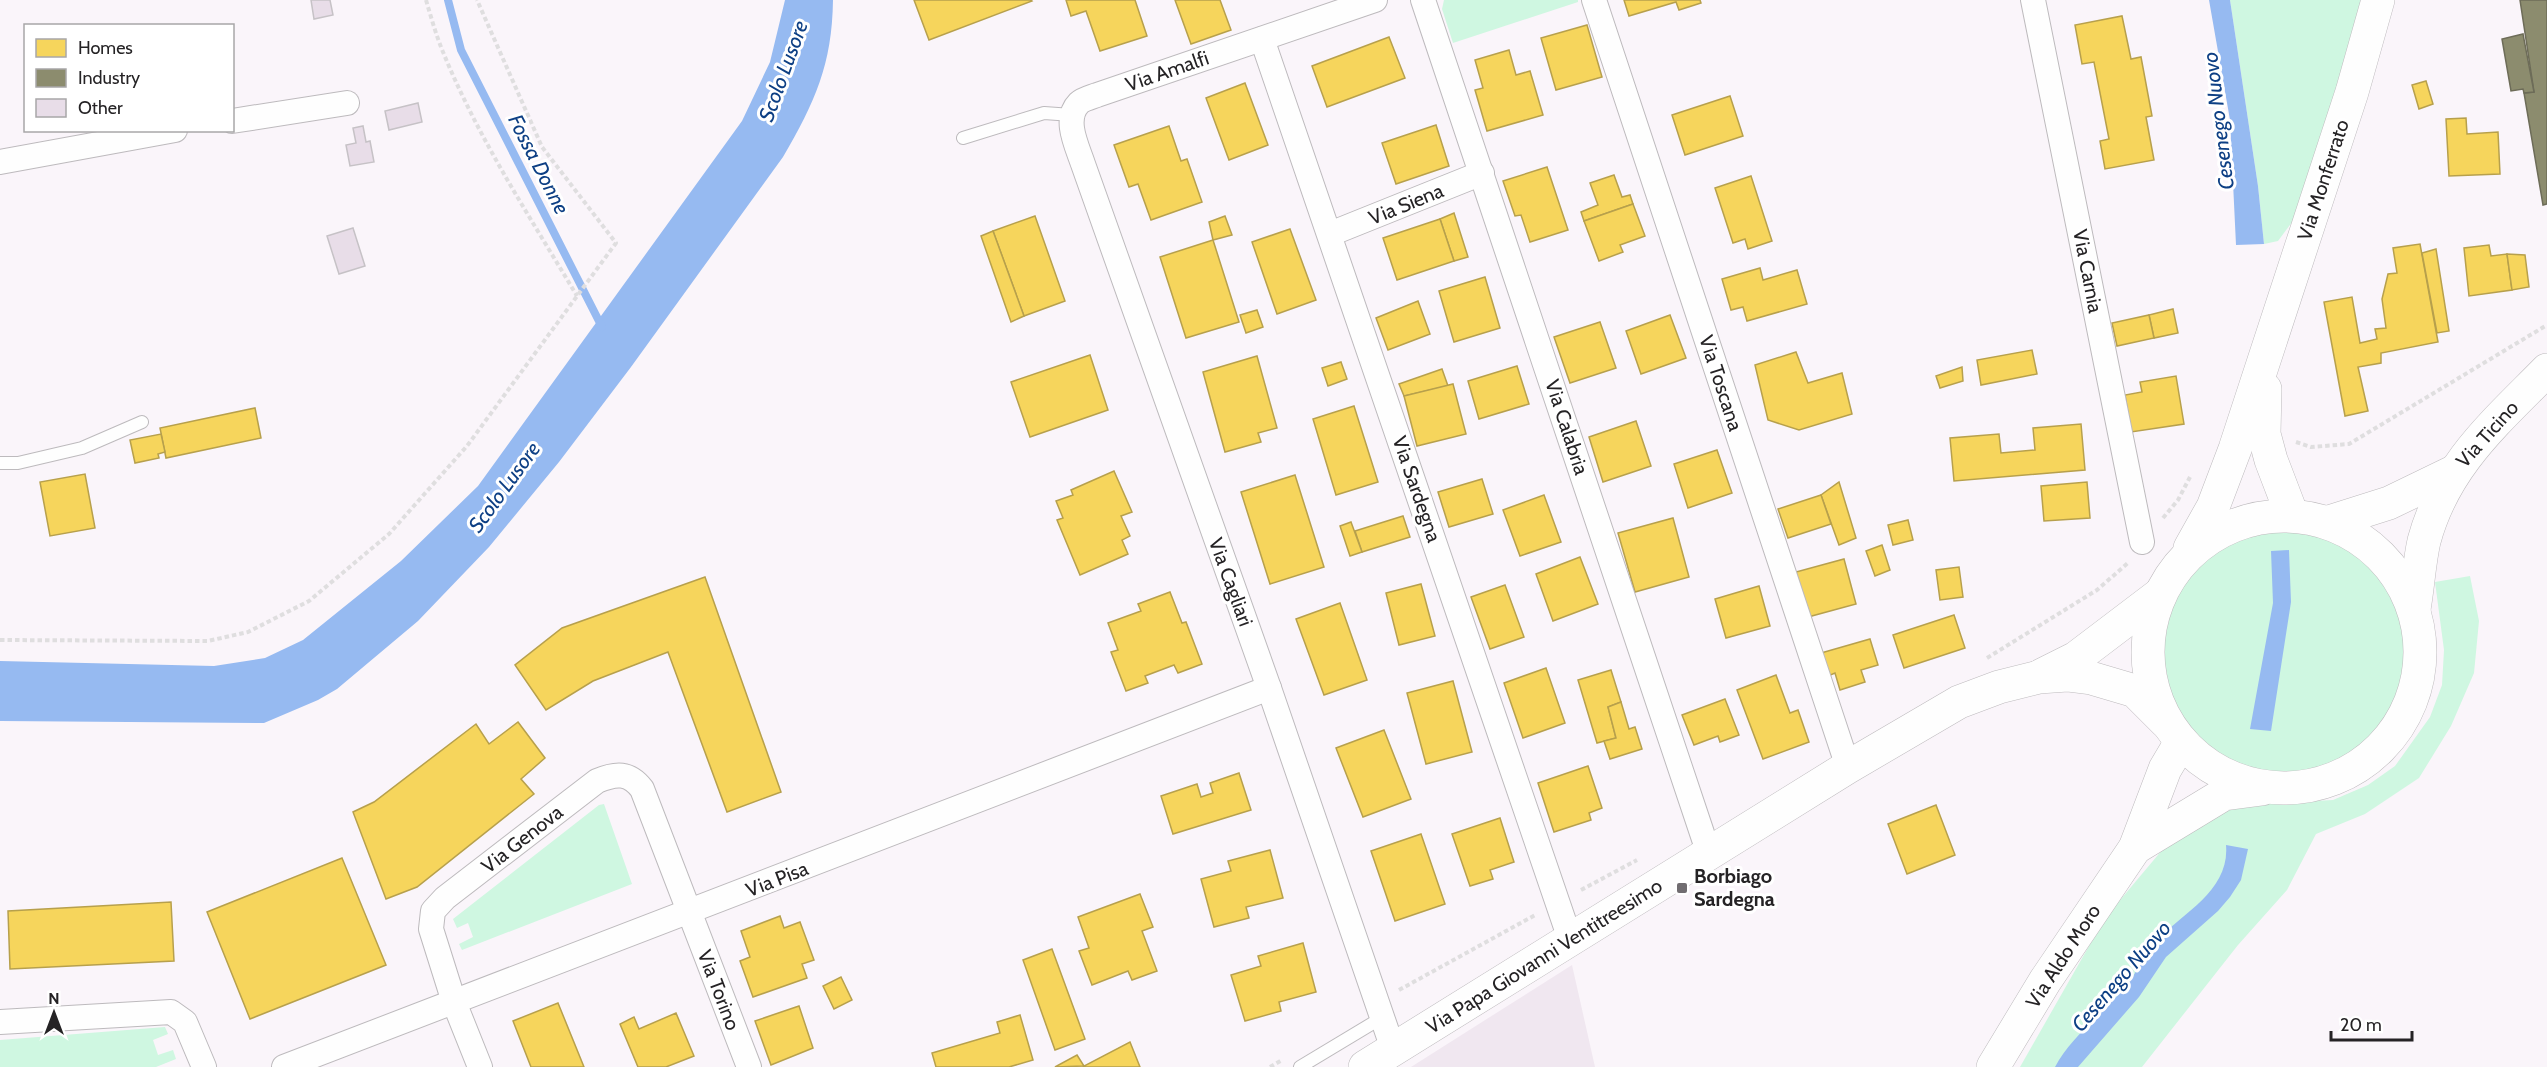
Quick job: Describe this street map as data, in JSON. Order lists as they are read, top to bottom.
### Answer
{
  "streets": {
    "main road": [
      "Via Monferrato",
      "Via Ticino",
      "Via Papa Giovanni Ventitreesimo",
      "Via Aldo Moro"
    ],
    "street": [
      "Via Amalfi",
      "Via Siena",
      "Via Carnia",
      "Via Toscana",
      "Via Calabria",
      "Via Sardegna",
      "Via Cagliari",
      "Via Genova",
      "Via Pisa",
      "Via Torino"
    ]
  },
  "crossings": [
    ["Via Amalfi", "Via Sardegna"],
    ["Via Amalfi", "Via Cagliari"],
    ["Via Siena", "Via Calabria"],
    ["Via Siena", "Via Sardegna"],
    ["Via Toscana", "Via Papa Giovanni Ventitreesimo"],
    ["Via Calabria", "Via Papa Giovanni Ventitreesimo"],
    ["Via Ticino", "Via Aldo Moro"],
    ["Via Sardegna", "Via Papa Giovanni Ventitreesimo"],
    ["Via Cagliari", "Via Pisa"],
    ["Via Cagliari", "Via Papa Giovanni Ventitreesimo"],
    ["Via Genova", "Via Pisa"],
    ["Via Genova", "Via Torino"],
    ["Via Pisa", "Via Torino"],
    ["Via Papa Giovanni Ventitreesimo", "Via Aldo Moro"]
  ],
  "water": ["Scolo Lusore", "Cesenego Nuovo", "Fossa Donne"],
  "places": {
    "transit": ["Borbiago Sardegna"]
  },
  "legend": ["Homes", "Industry", "Other"],
  "scale_bar": "20 m",
  "north": "top"
}
